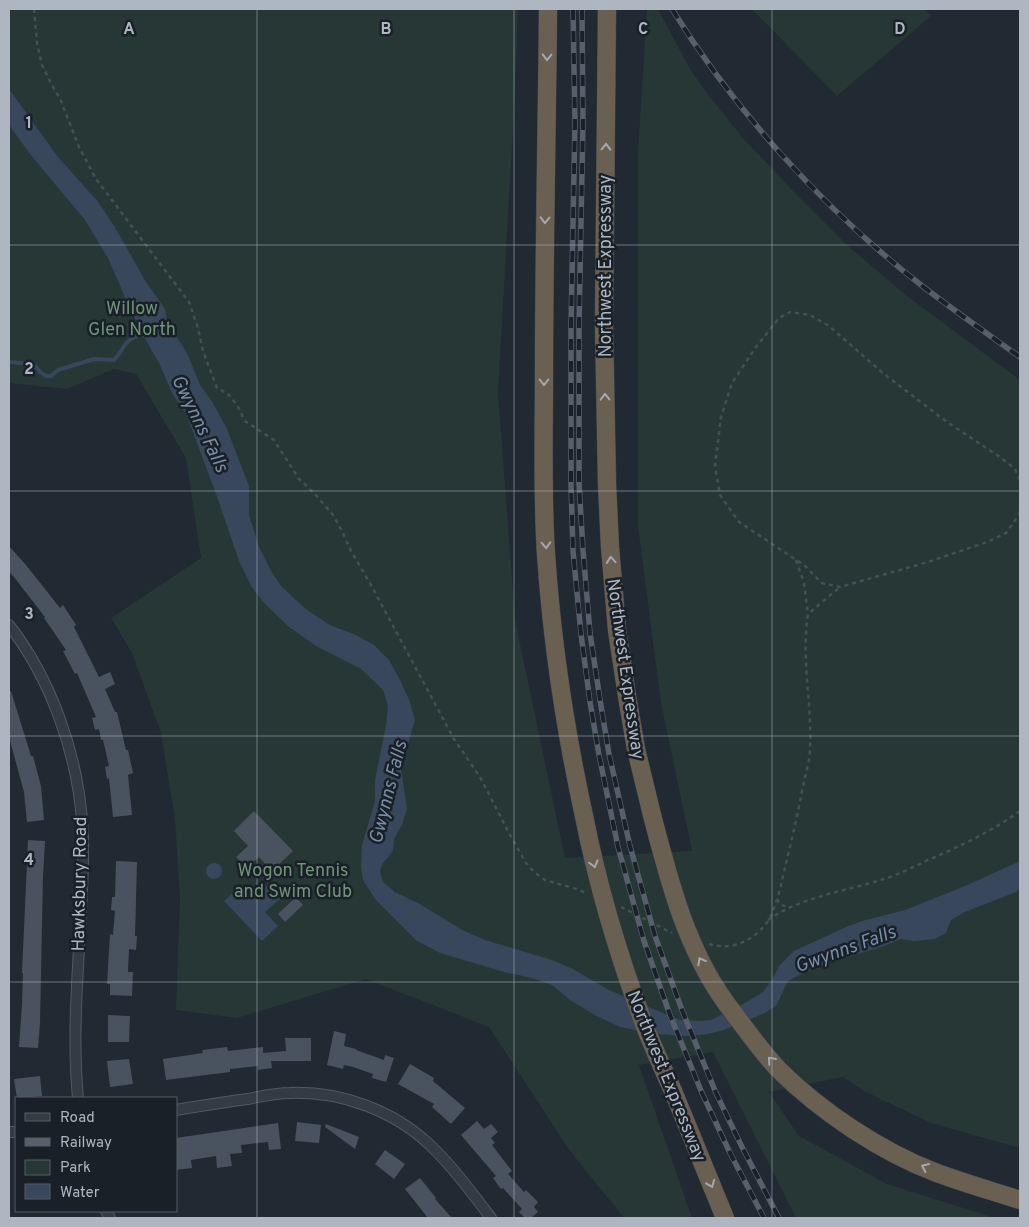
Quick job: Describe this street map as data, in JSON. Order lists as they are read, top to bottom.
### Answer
{
  "streets": {
    "highway": ["Northwest Expressway"],
    "street": ["Hawksbury Road"]
  },
  "water": ["Gwynns Falls"],
  "parks": ["Willow Glen North", "Wogon Tennis and Swim Club"],
  "legend": [
    "Road",
    "Railway",
    "Park",
    "Water"
  ],
  "grid": {
    "columns": [
      "A",
      "B",
      "C",
      "D"
    ],
    "rows": [
      "1",
      "2",
      "3",
      "4"
    ]
  }
}
